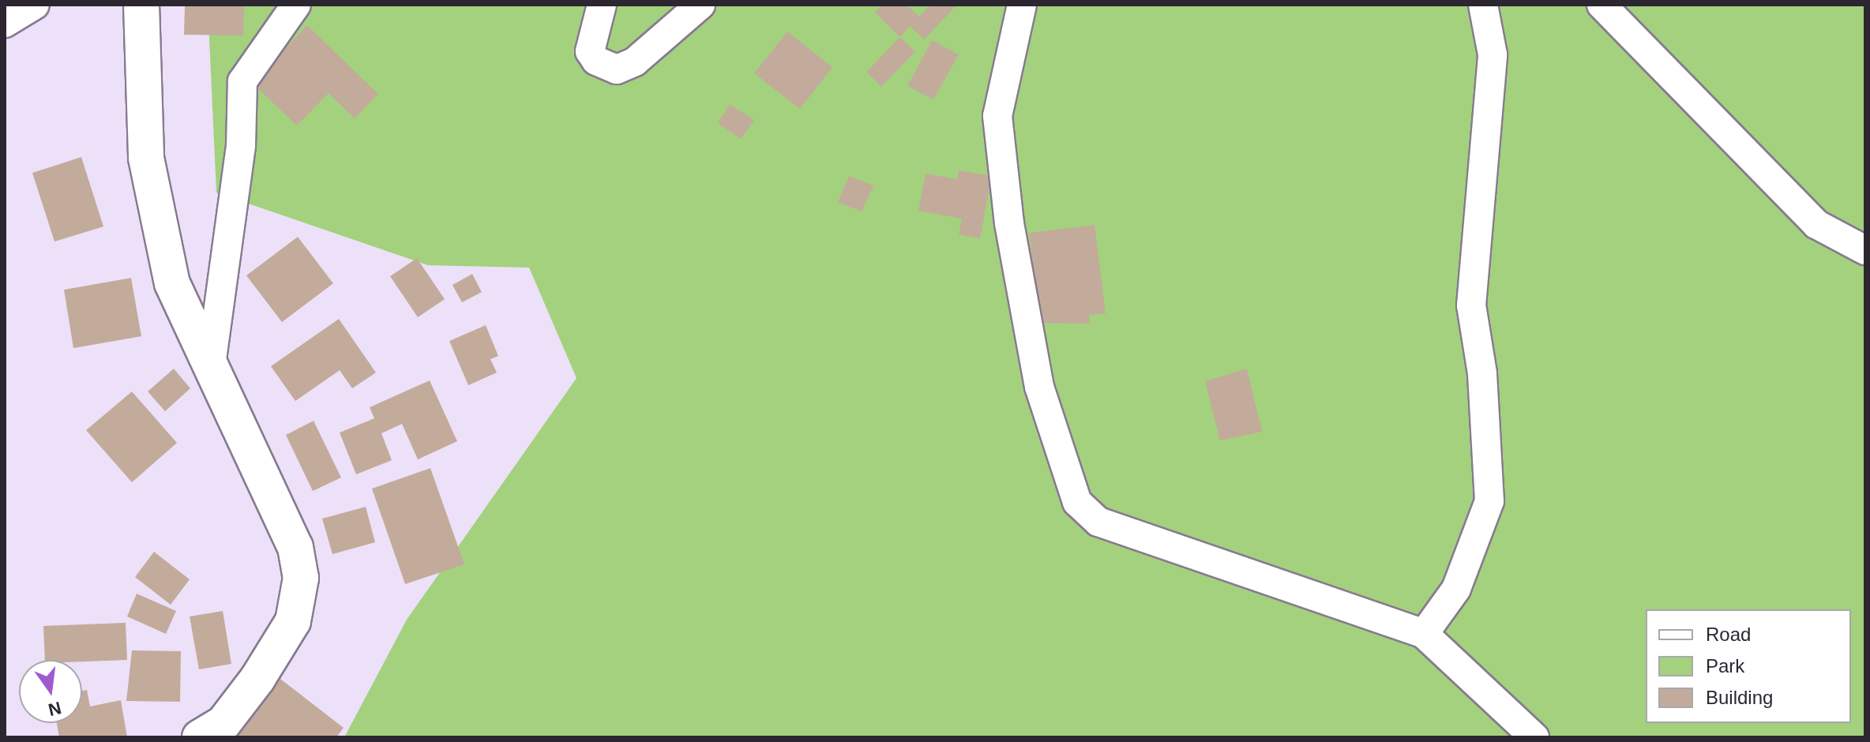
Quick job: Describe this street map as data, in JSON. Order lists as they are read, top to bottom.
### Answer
{
  "legend": ["Road", "Park", "Building"],
  "north": "bottom"
}
